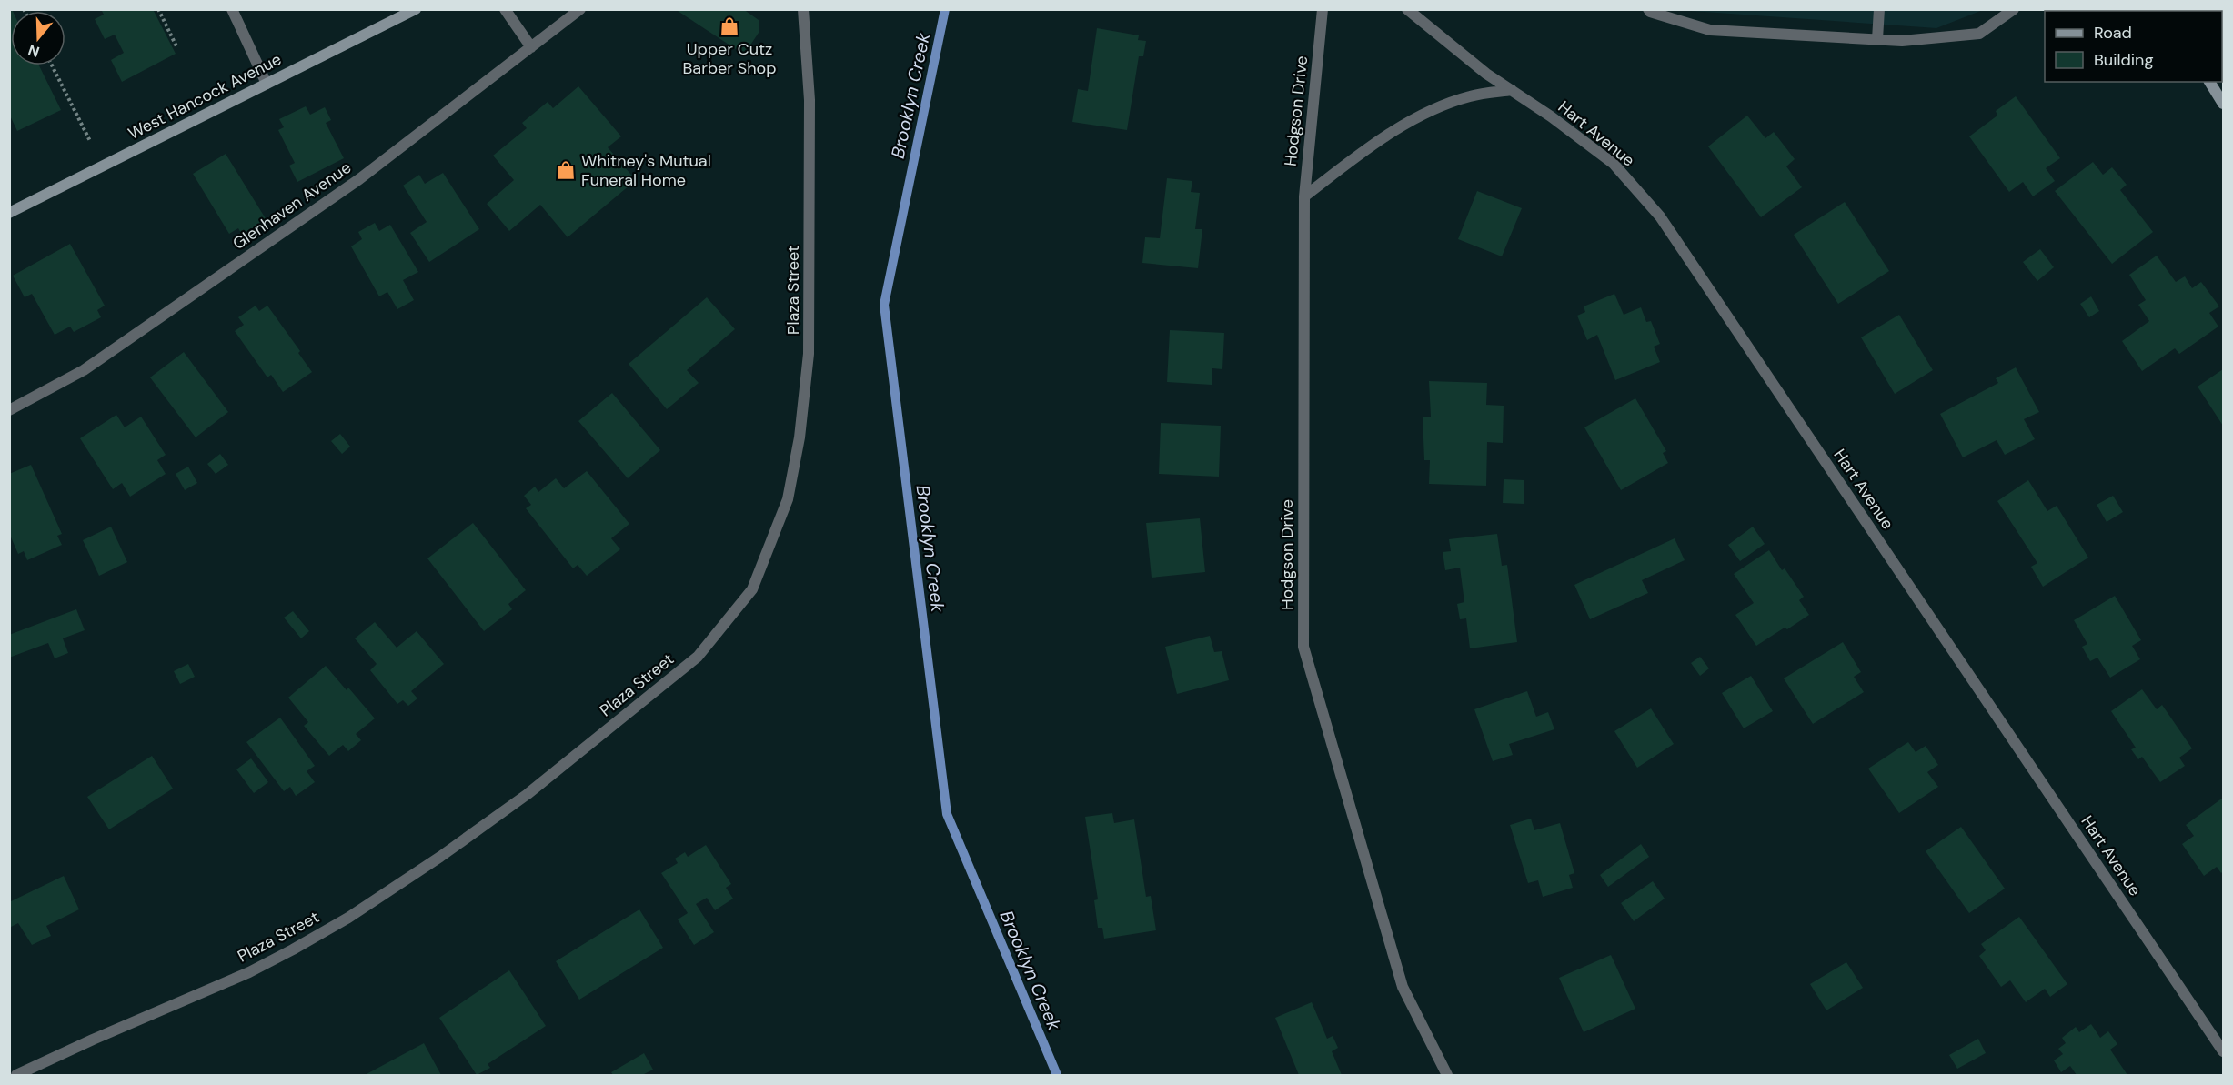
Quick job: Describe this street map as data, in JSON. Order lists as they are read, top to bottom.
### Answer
{
  "streets": {
    "street": [
      "West Hancock Avenue",
      "Hodgson Drive",
      "Hart Avenue",
      "Glenhaven Avenue",
      "Plaza Street"
    ]
  },
  "water": ["Brooklyn Creek"],
  "places": {
    "shop": ["Upper Cutz Barber Shop", "Whitney's Mutual Funeral Home"]
  },
  "legend": ["Road", "Building"],
  "north": "bottom"
}
